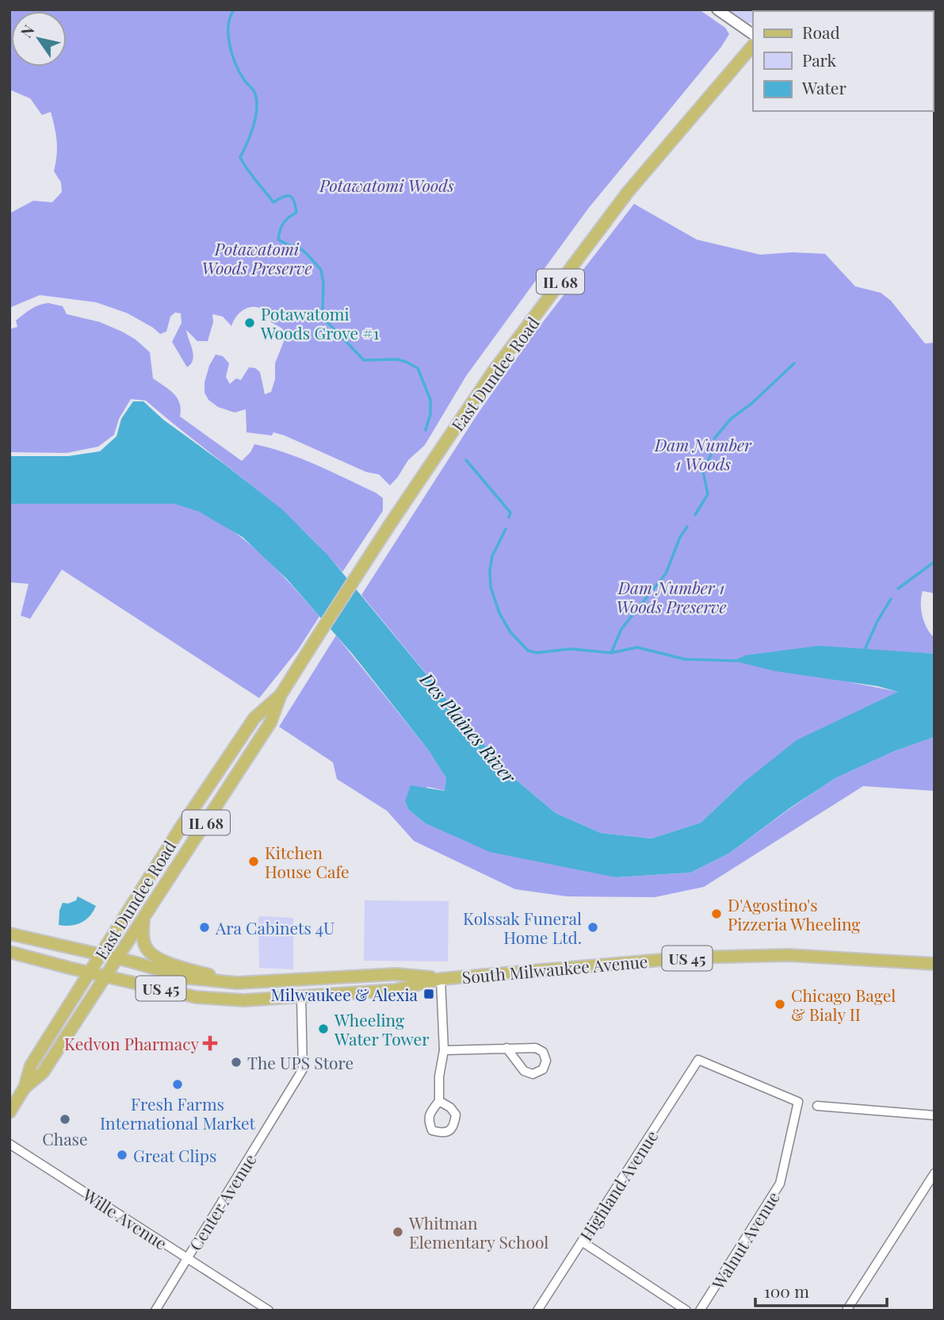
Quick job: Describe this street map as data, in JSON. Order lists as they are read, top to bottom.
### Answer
{
  "streets": {
    "main road": [
      "IL 68",
      "East Dundee Road",
      "US 45",
      "South Milwaukee Avenue"
    ],
    "street": [
      "Highland Avenue",
      "Center Avenue",
      "Wille Avenue",
      "Walnut Avenue"
    ]
  },
  "crossings": [
    ["East Dundee Road", "US 45"],
    ["East Dundee Road", "South Milwaukee Avenue"],
    ["US 45", "South Milwaukee Avenue"],
    ["South Milwaukee Avenue", "Center Avenue"],
    ["Highland Avenue", "Walnut Avenue"],
    ["Center Avenue", "Wille Avenue"]
  ],
  "water": ["Des Plaines River"],
  "parks": [
    "Potawatomi Woods",
    "Potawatomi Woods Preserve",
    "Dam Number 1 Woods",
    "Dam Number 1 Woods Preserve"
  ],
  "places": {
    "other": [
      "Potawatomi Woods Grove #1",
      "Kitchen House Cafe",
      "D'Agostino's Pizzeria Wheeling",
      "Ara Cabinets 4U",
      "Kolssak Funeral Home Ltd.",
      "Chicago Bagel & Bialy II",
      "Wheeling Water Tower",
      "The UPS Store",
      "Fresh Farms International Market",
      "Chase",
      "Great Clips",
      "Whitman Elementary School"
    ],
    "transit": ["Milwaukee & Alexia"],
    "health": ["Kedvon Pharmacy"]
  },
  "legend": ["Road", "Park", "Water"],
  "scale_bar": "100 m",
  "north": "top left"
}
